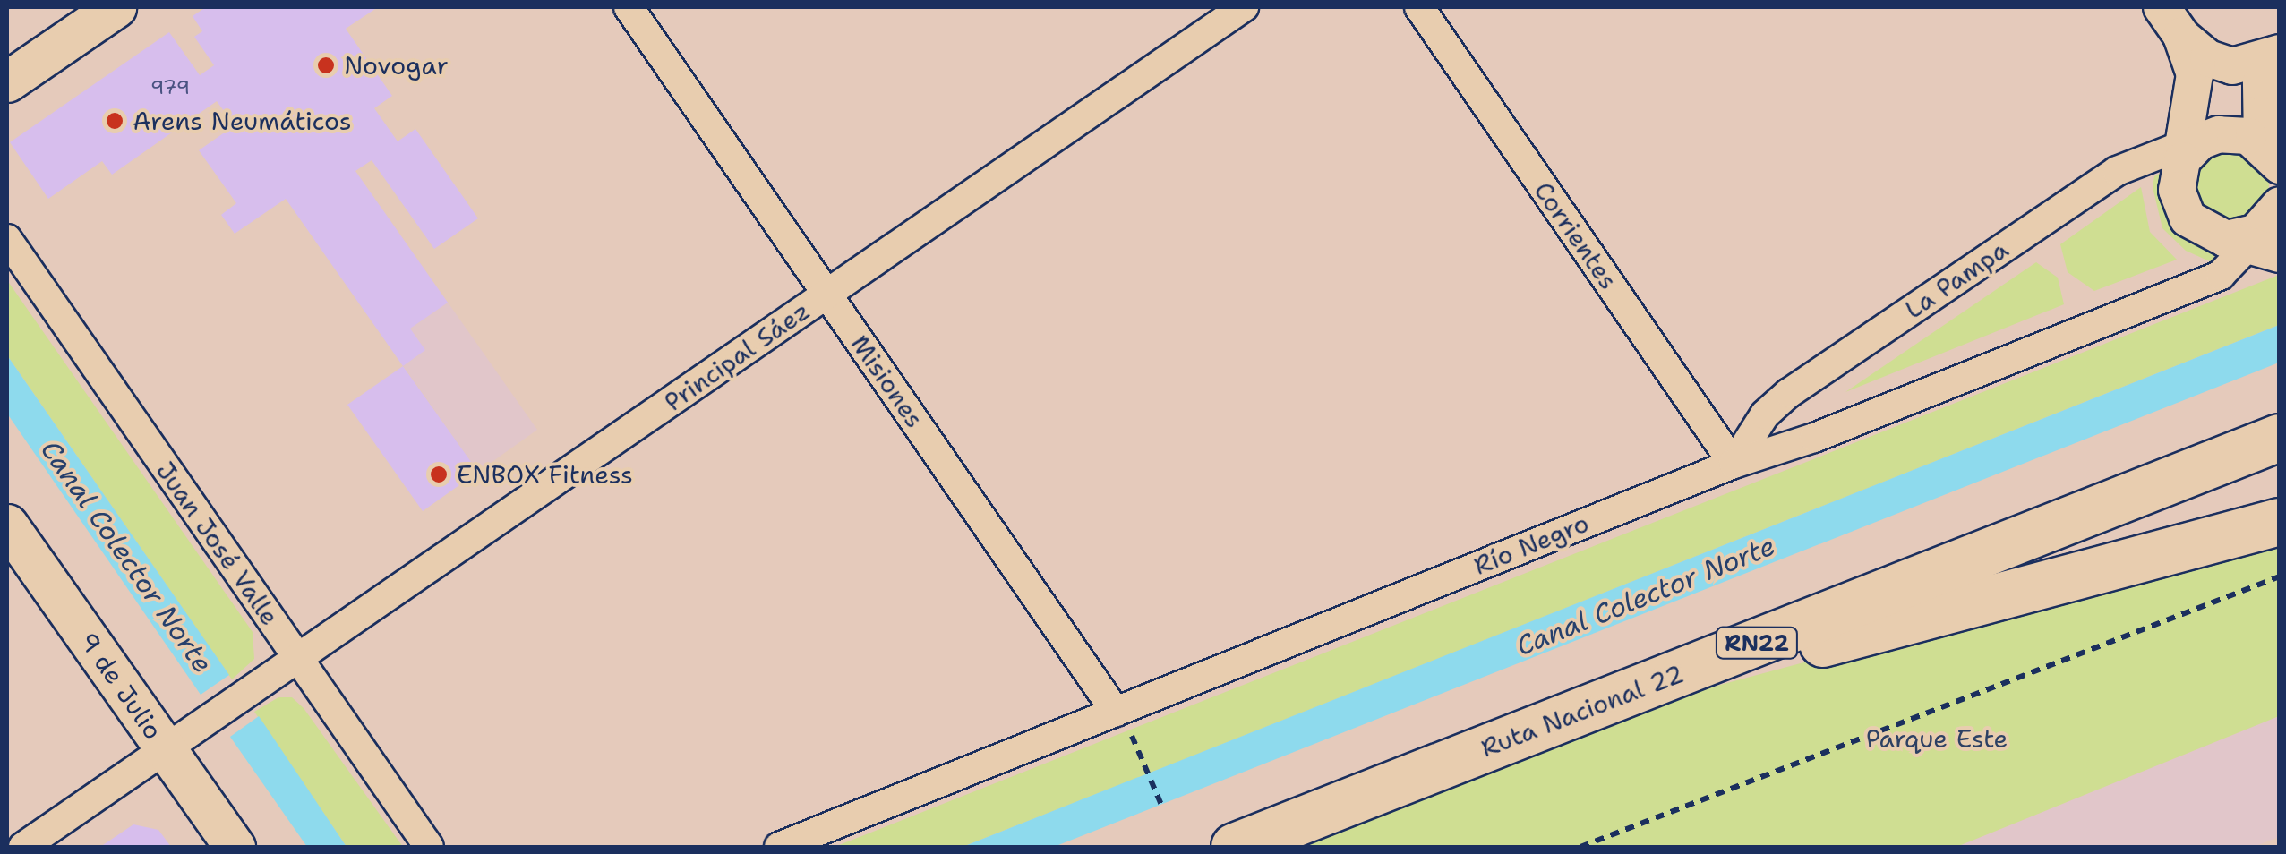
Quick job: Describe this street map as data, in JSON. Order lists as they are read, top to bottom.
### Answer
{
  "streets": {
    "highway": ["RN22", "Ruta Nacional 22"],
    "main road": ["9 de Julio"],
    "street": [
      "Corrientes",
      "La Pampa",
      "Principal Sáez",
      "Misiones",
      "Juan José Valle",
      "Río Negro"
    ]
  },
  "crossings": [
    ["Corrientes", "La Pampa"],
    ["Corrientes", "Río Negro"],
    ["La Pampa", "Río Negro"],
    ["Principal Sáez", "Misiones"],
    ["Principal Sáez", "Juan José Valle"],
    ["Principal Sáez", "9 de Julio"],
    ["Misiones", "Río Negro"]
  ],
  "water": ["Canal Colector Norte"],
  "parks": ["Parque Este"],
  "places": ["Novogar", "Arens Neumáticos", "ENBOX Fitness"],
  "house_numbers": ["979"]
}
